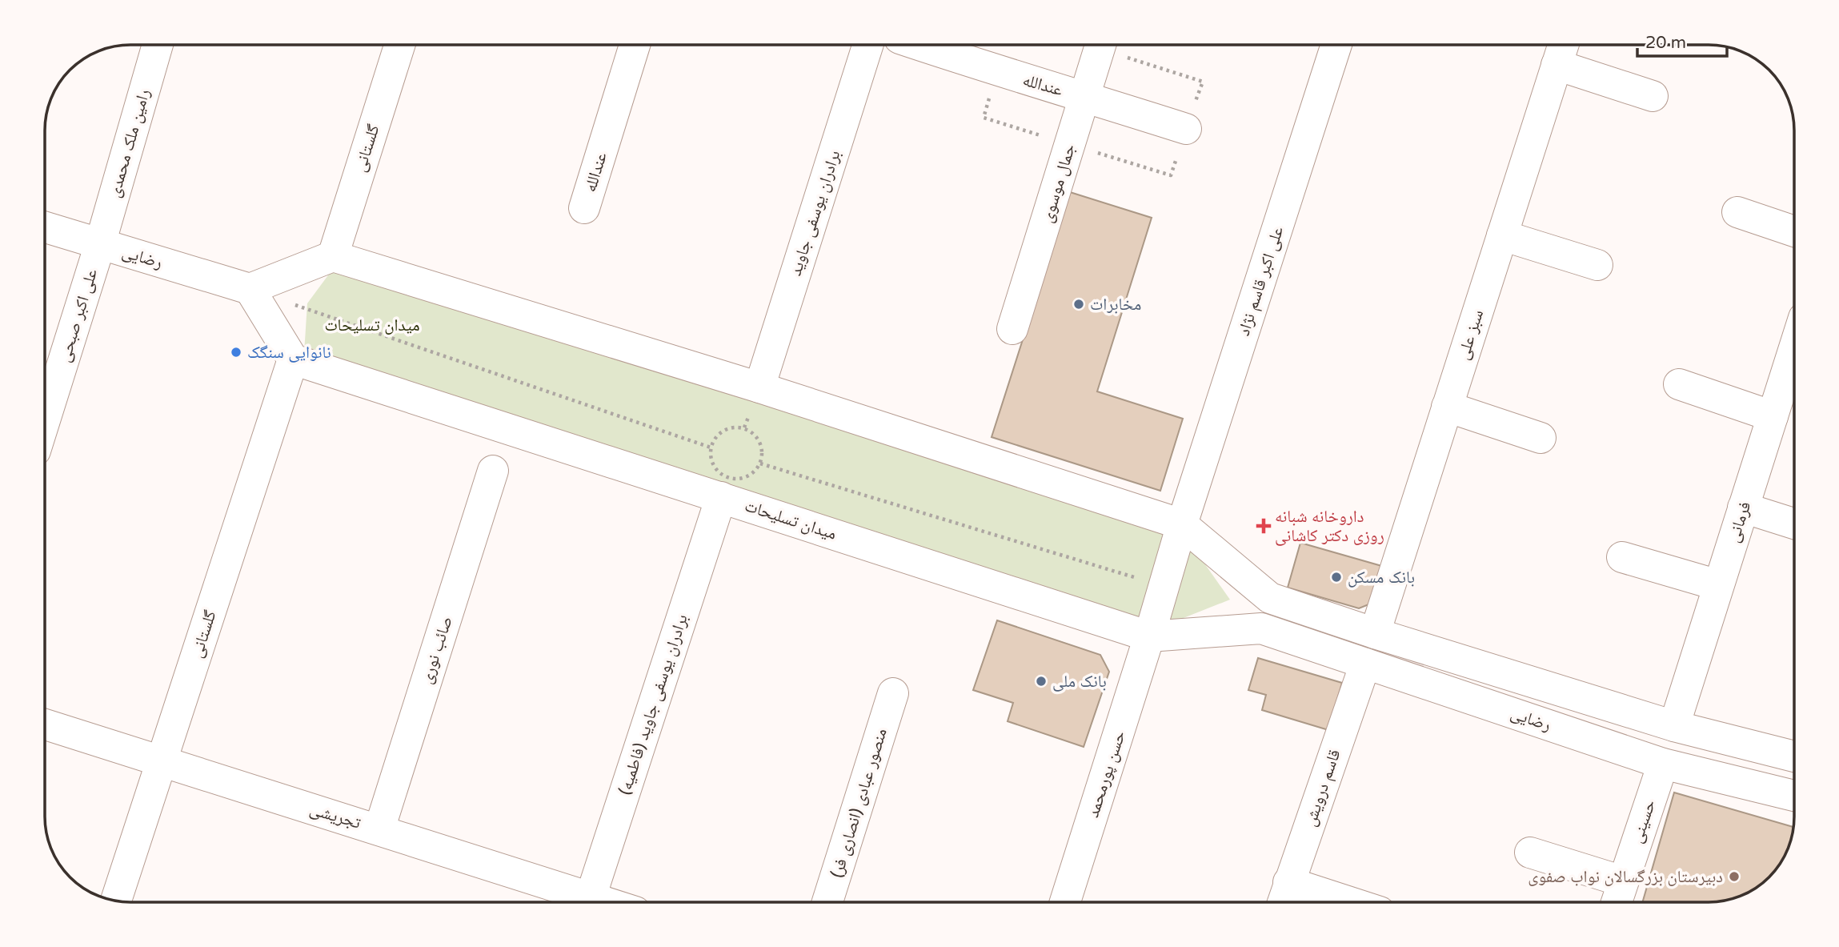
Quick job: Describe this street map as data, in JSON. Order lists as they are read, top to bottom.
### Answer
{
  "streets": {
    "street": [
      "عندالله",
      "رامین ملک محمدی",
      "گلستانی",
      "جمال موسوی",
      "برادران یوسفی جاوید",
      "رضایی",
      "علی اکبر قاسم نژاد",
      "علی اکبر صبحی",
      "سبز علی",
      "میدان تسلیحات",
      "فرمانی",
      "صائب نوری",
      "برادران یوسفی جاوید (فاطمیه)",
      "حسن پورمحمد",
      "قاسم درویش",
      "منصور عبادی (انصاری فر)",
      "تجریشی",
      "حسینی"
    ]
  },
  "crossings": [
    ["عندالله", "جمال موسوی"],
    ["رامین ملک محمدی", "رضایی"],
    ["رامین ملک محمدی", "علی اکبر صبحی"],
    ["گلستانی", "میدان تسلیحات"],
    ["گلستانی", "تجریشی"],
    ["رضایی", "علی اکبر قاسم نژاد"],
    ["رضایی", "علی اکبر صبحی"],
    ["رضایی", "سبز علی"],
    ["رضایی", "میدان تسلیحات"],
    ["رضایی", "فرمانی"],
    ["رضایی", "قاسم درویش"],
    ["رضایی", "حسینی"],
    ["علی اکبر قاسم نژاد", "حسن پورمحمد"],
    ["سبز علی", "قاسم درویش"],
    ["میدان تسلیحات", "برادران یوسفی جاوید (فاطمیه)"],
    ["میدان تسلیحات", "حسن پورمحمد"],
    ["فرمانی", "حسینی"],
    ["صائب نوری", "تجریشی"]
  ],
  "parks": ["میدان تسلیحات"],
  "places": {
    "other": [
      "مخابرات",
      "نانوایی سنگک",
      "بانک مسکن",
      "بانک ملی",
      "دبیرستان بزرگسالان نواب صفوی"
    ],
    "health": ["داروخانه شبانه روزی دکتر کاشانی"]
  },
  "scale_bar": "20 m"
}
